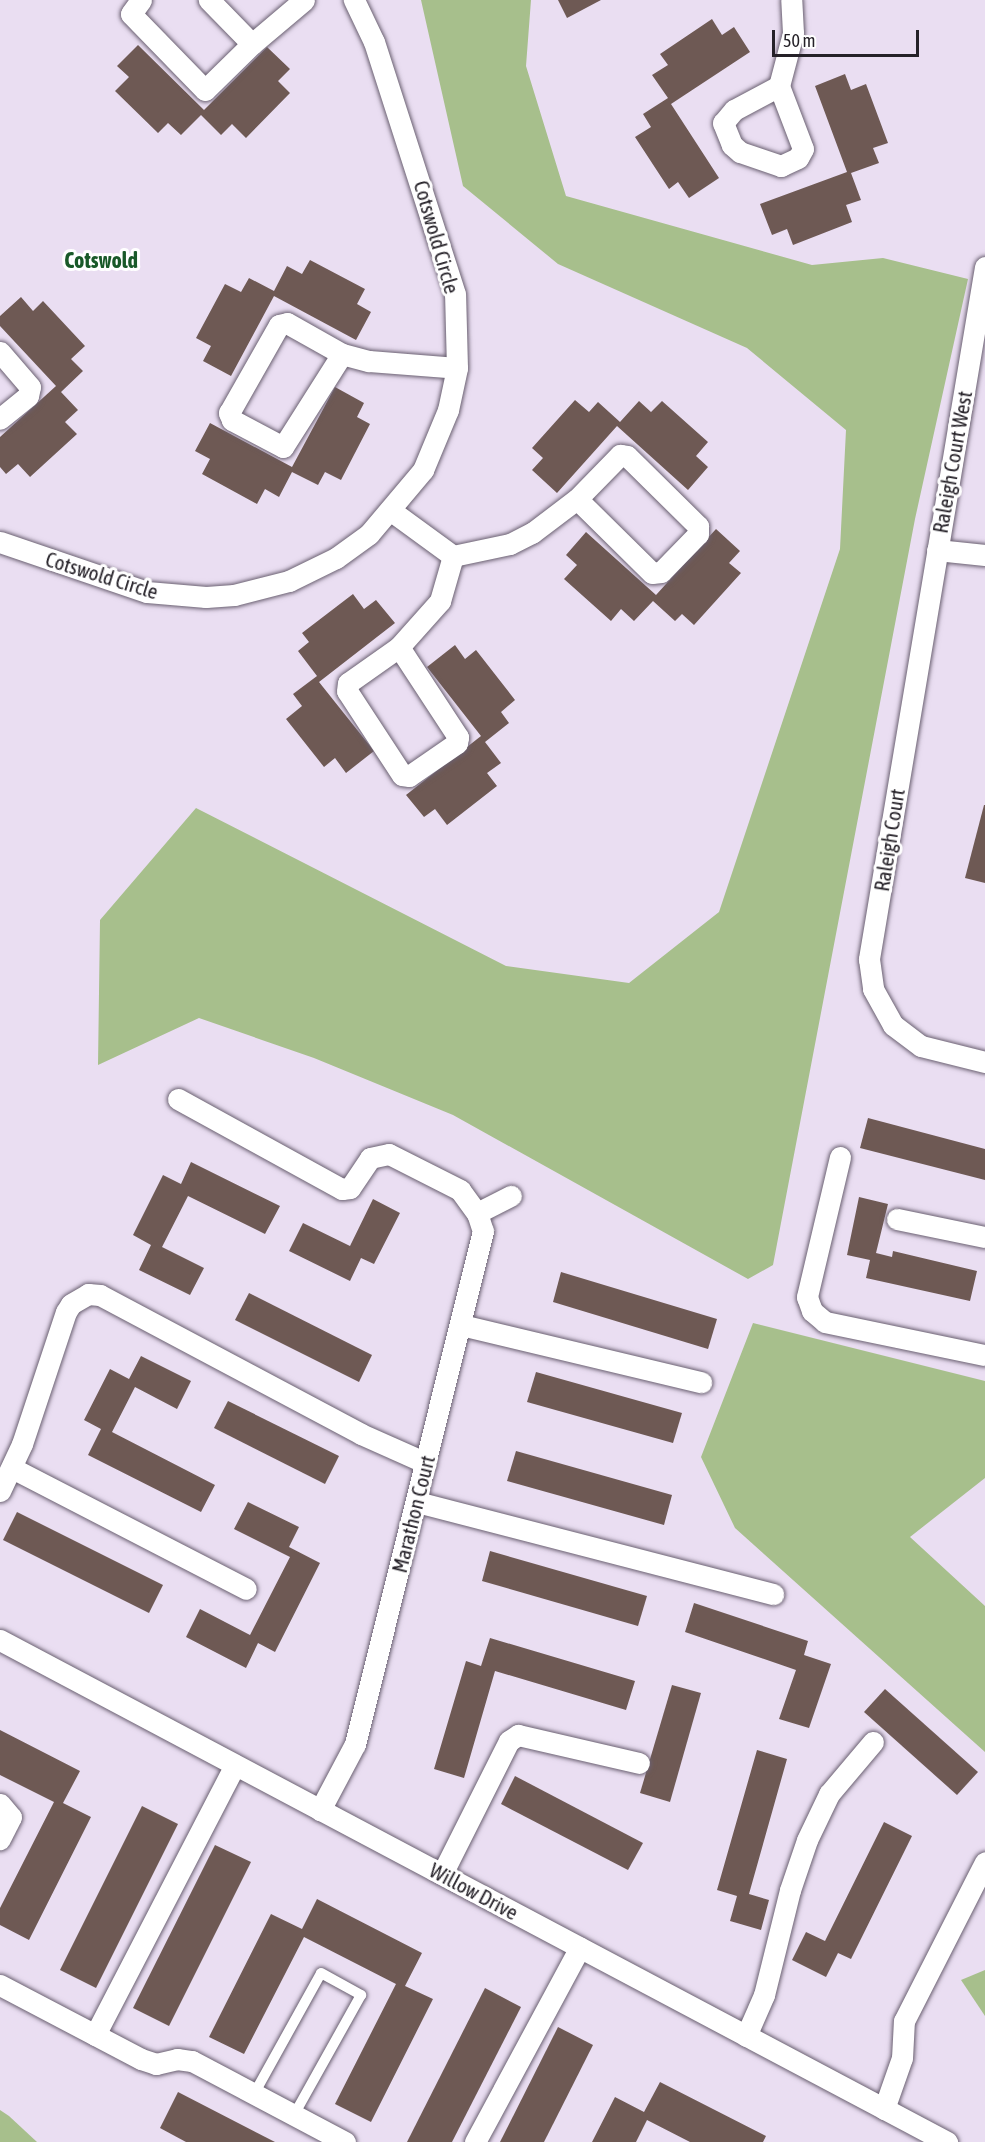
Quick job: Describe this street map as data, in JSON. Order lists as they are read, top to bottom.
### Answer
{
  "streets": {
    "street": [
      "Cotswold Circle",
      "Raleigh Court West",
      "Raleigh Court",
      "Marathon Court",
      "Willow Drive"
    ]
  },
  "crossings": [
    ["Raleigh Court West", "Raleigh Court"],
    ["Marathon Court", "Willow Drive"]
  ],
  "districts": ["Cotswold"],
  "scale_bar": "50 m"
}
